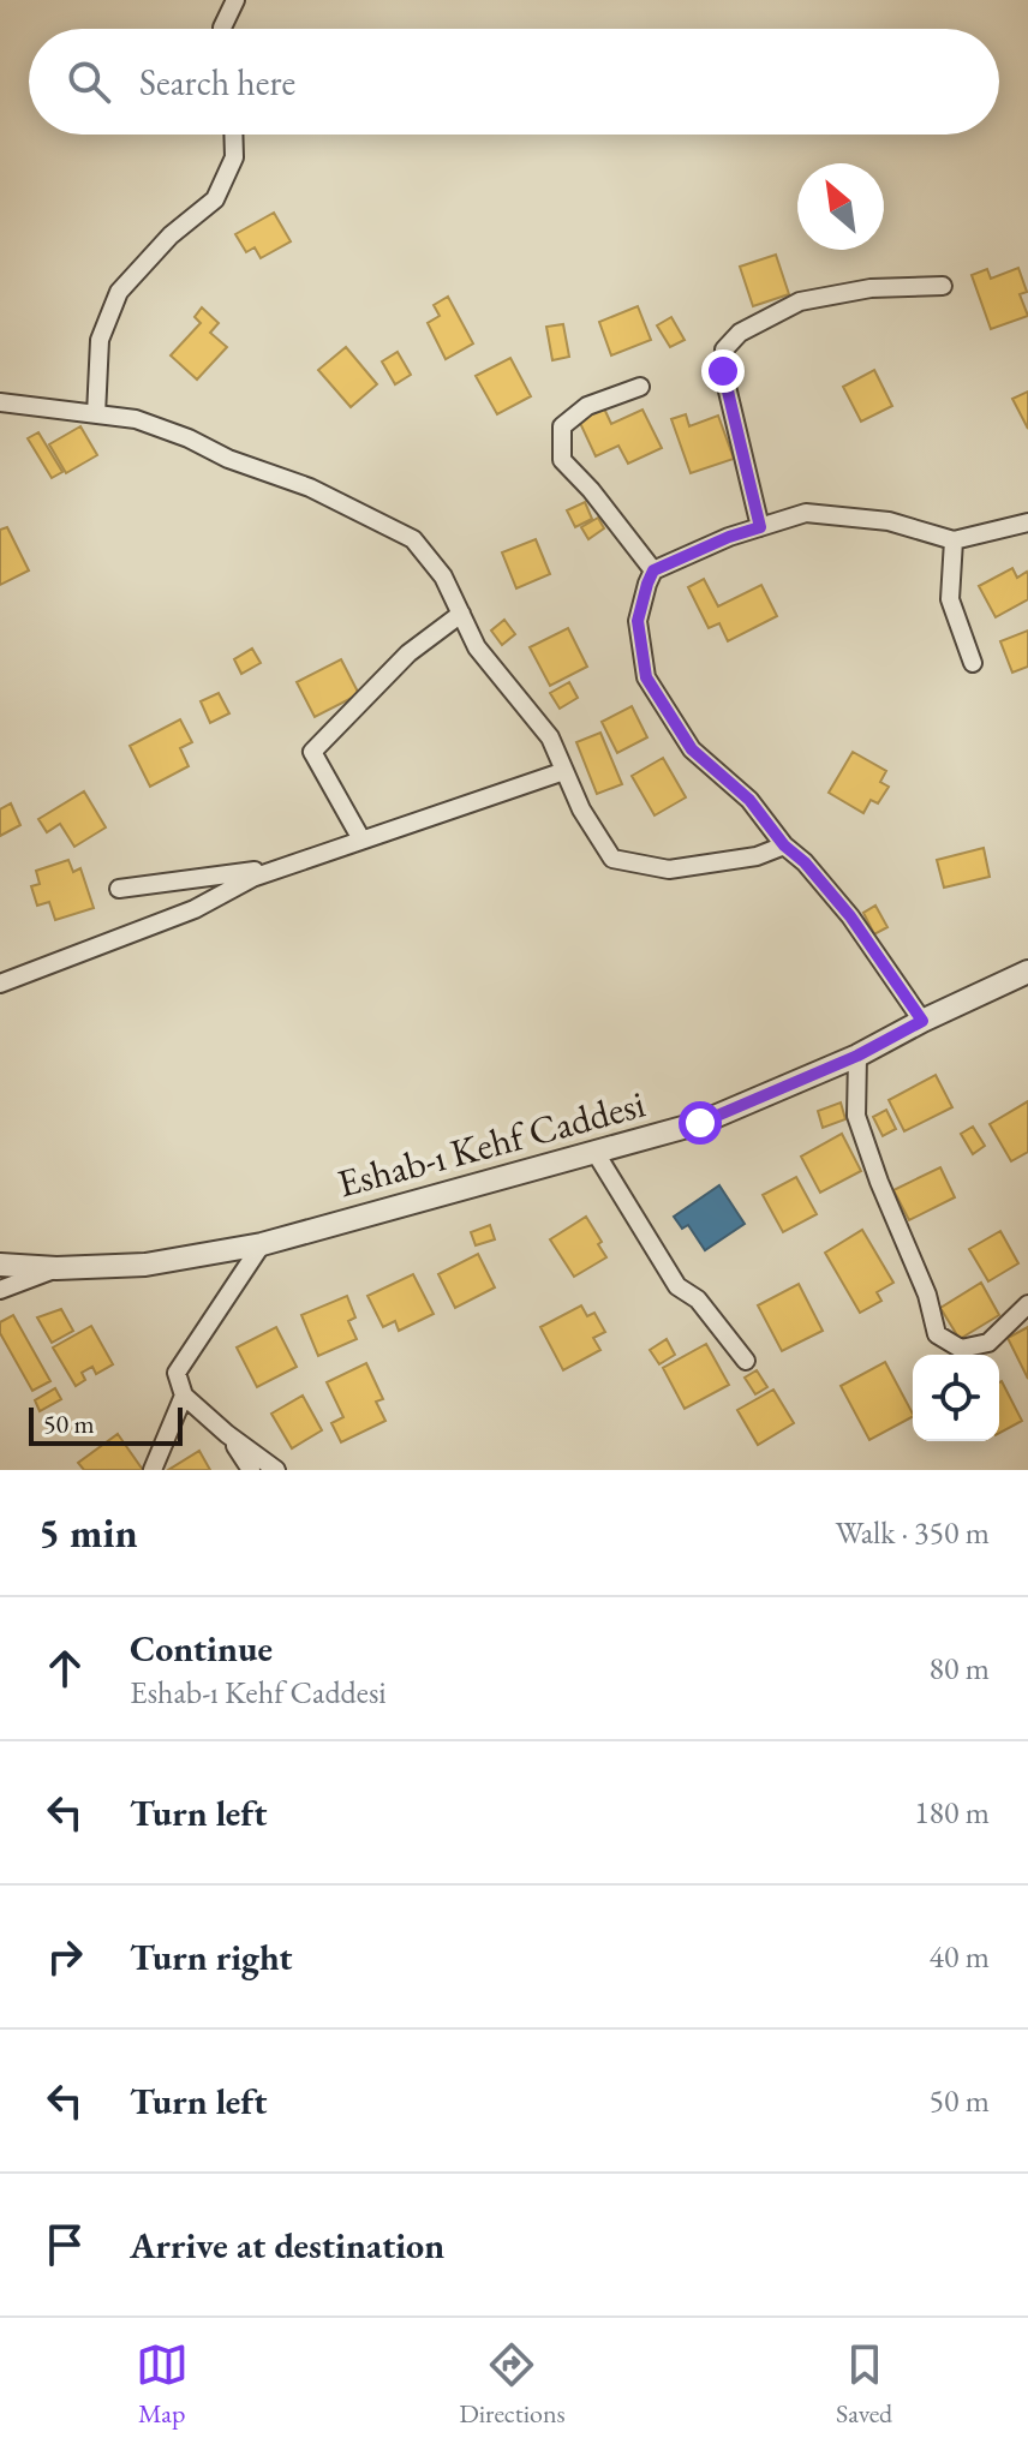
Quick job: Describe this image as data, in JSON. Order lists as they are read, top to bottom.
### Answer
{
  "streets": {
    "street": ["Eshab-ı Kehf Caddesi"]
  },
  "scale_bar": "50 m",
  "north": "top left",
  "page": {
    "search": "Search here",
    "scale": "50 m",
    "heading": ["5 min", "Walk · 350 m"],
    "list": [
      ["Continue", "Eshab-ı Kehf Caddesi", "80 m"],
      ["Turn left", "180 m"],
      ["Turn right", "40 m"],
      ["Turn left", "50 m"],
      "Arrive at destination"
    ],
    "nav": ["Map", "Directions", "Saved"]
  }
}
